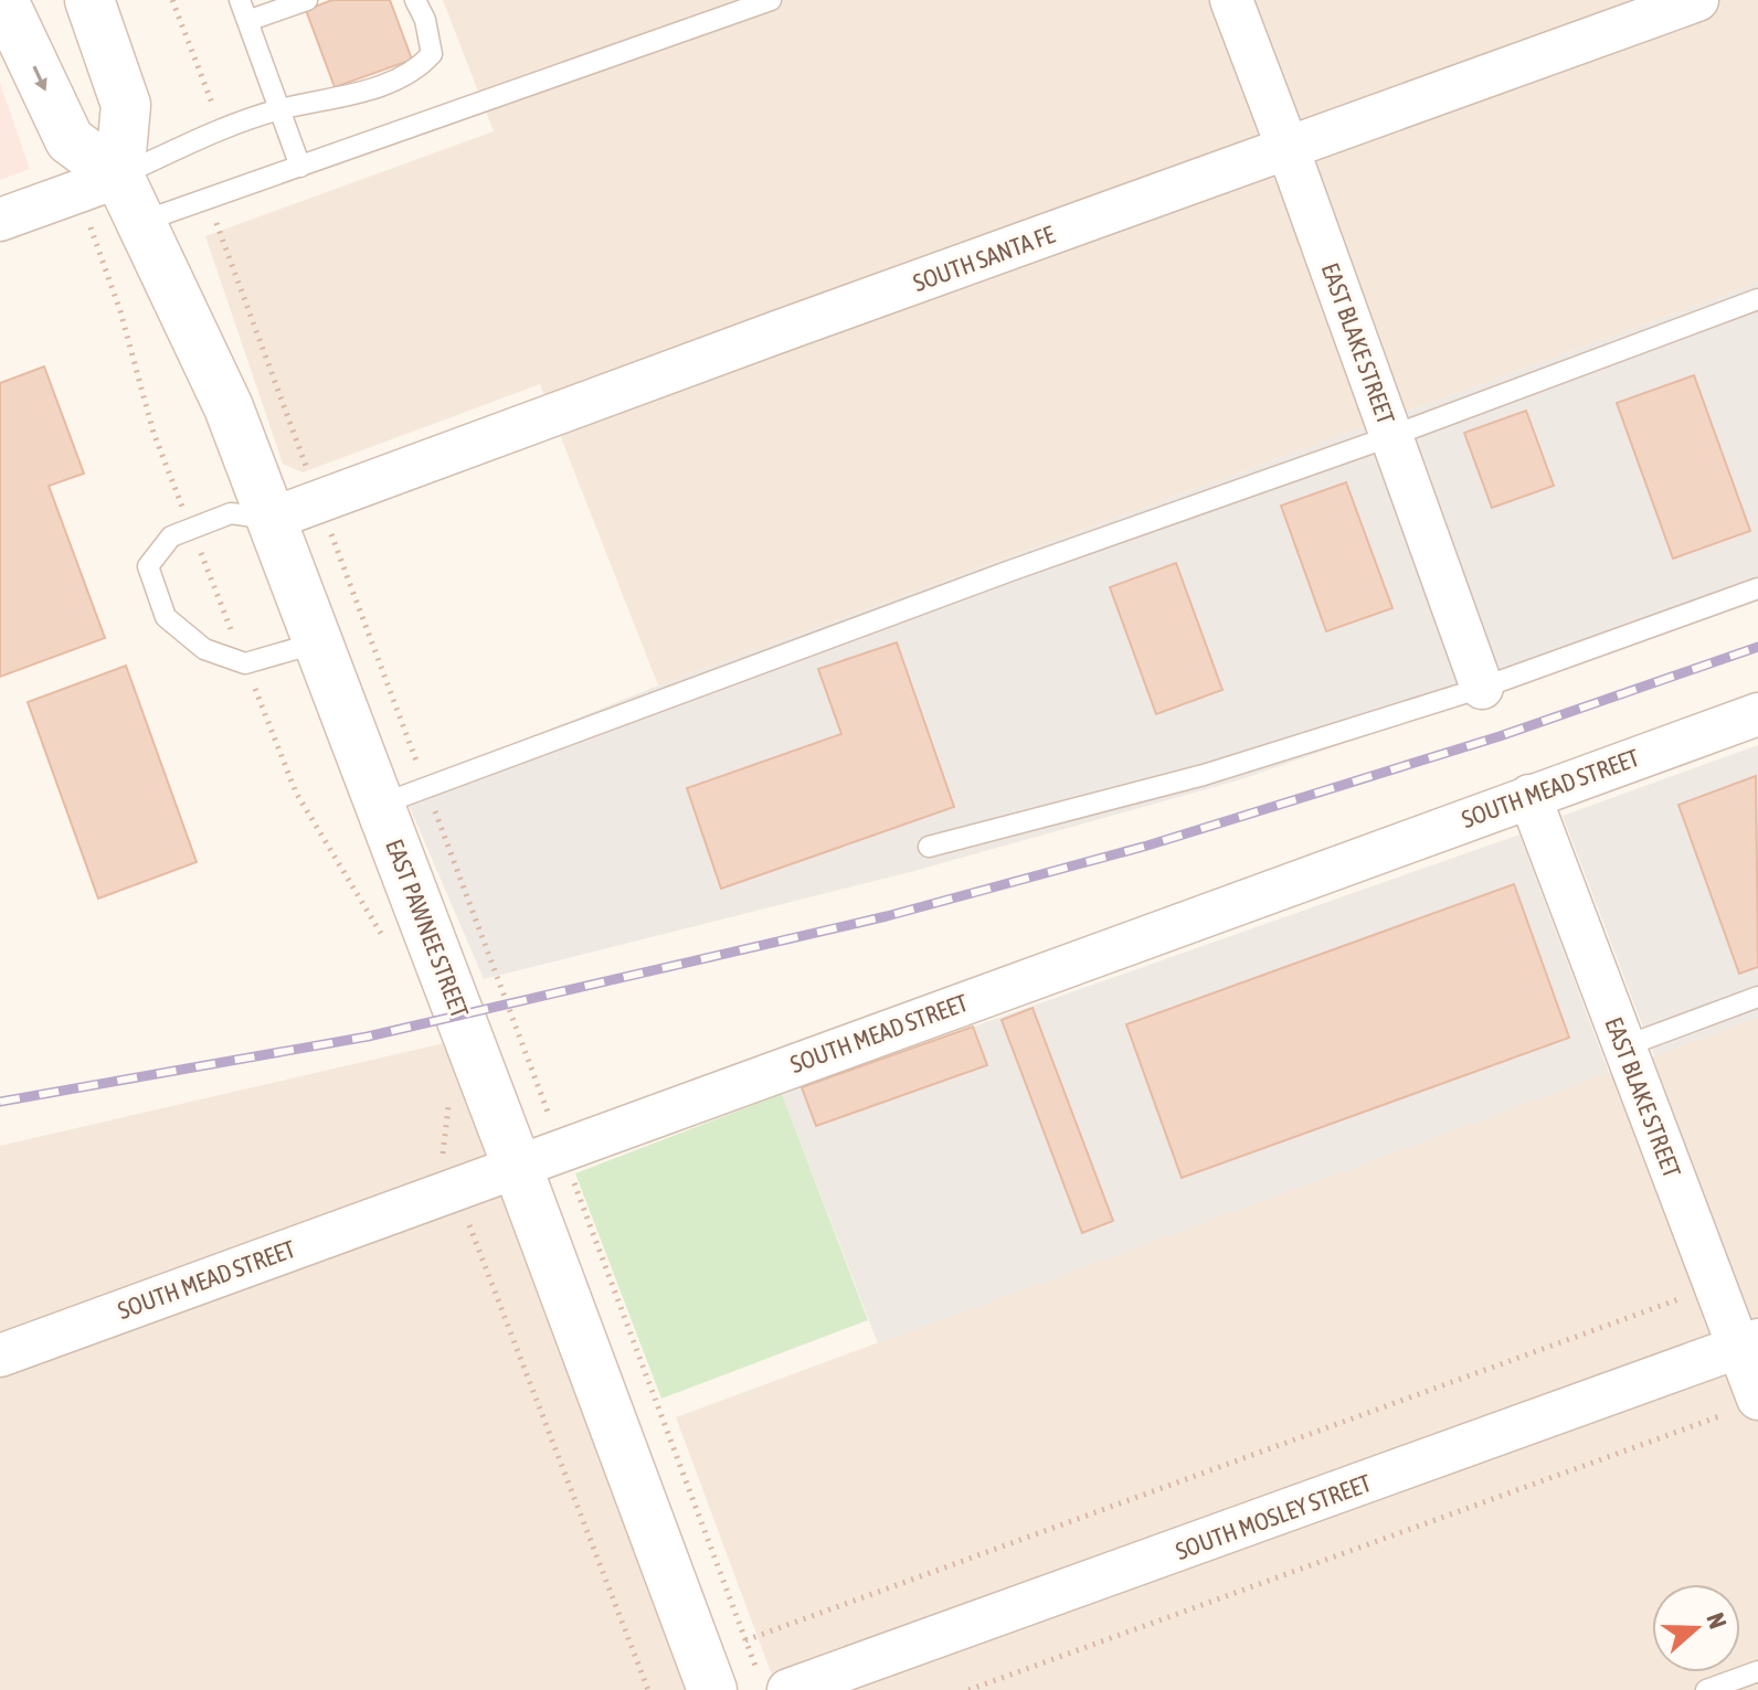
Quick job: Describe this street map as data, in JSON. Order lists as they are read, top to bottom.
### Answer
{
  "streets": {
    "main road": ["EAST PAWNEE STREET"],
    "street": [
      "SOUTH SANTA FE",
      "EAST BLAKE STREET",
      "SOUTH MEAD STREET",
      "SOUTH MOSLEY STREET"
    ]
  },
  "crossings": [
    ["SOUTH SANTA FE", "EAST BLAKE STREET"],
    ["SOUTH SANTA FE", "EAST PAWNEE STREET"],
    ["EAST BLAKE STREET", "SOUTH MEAD STREET"],
    ["EAST BLAKE STREET", "SOUTH MOSLEY STREET"],
    ["SOUTH MEAD STREET", "EAST PAWNEE STREET"]
  ],
  "north": "right"
}
